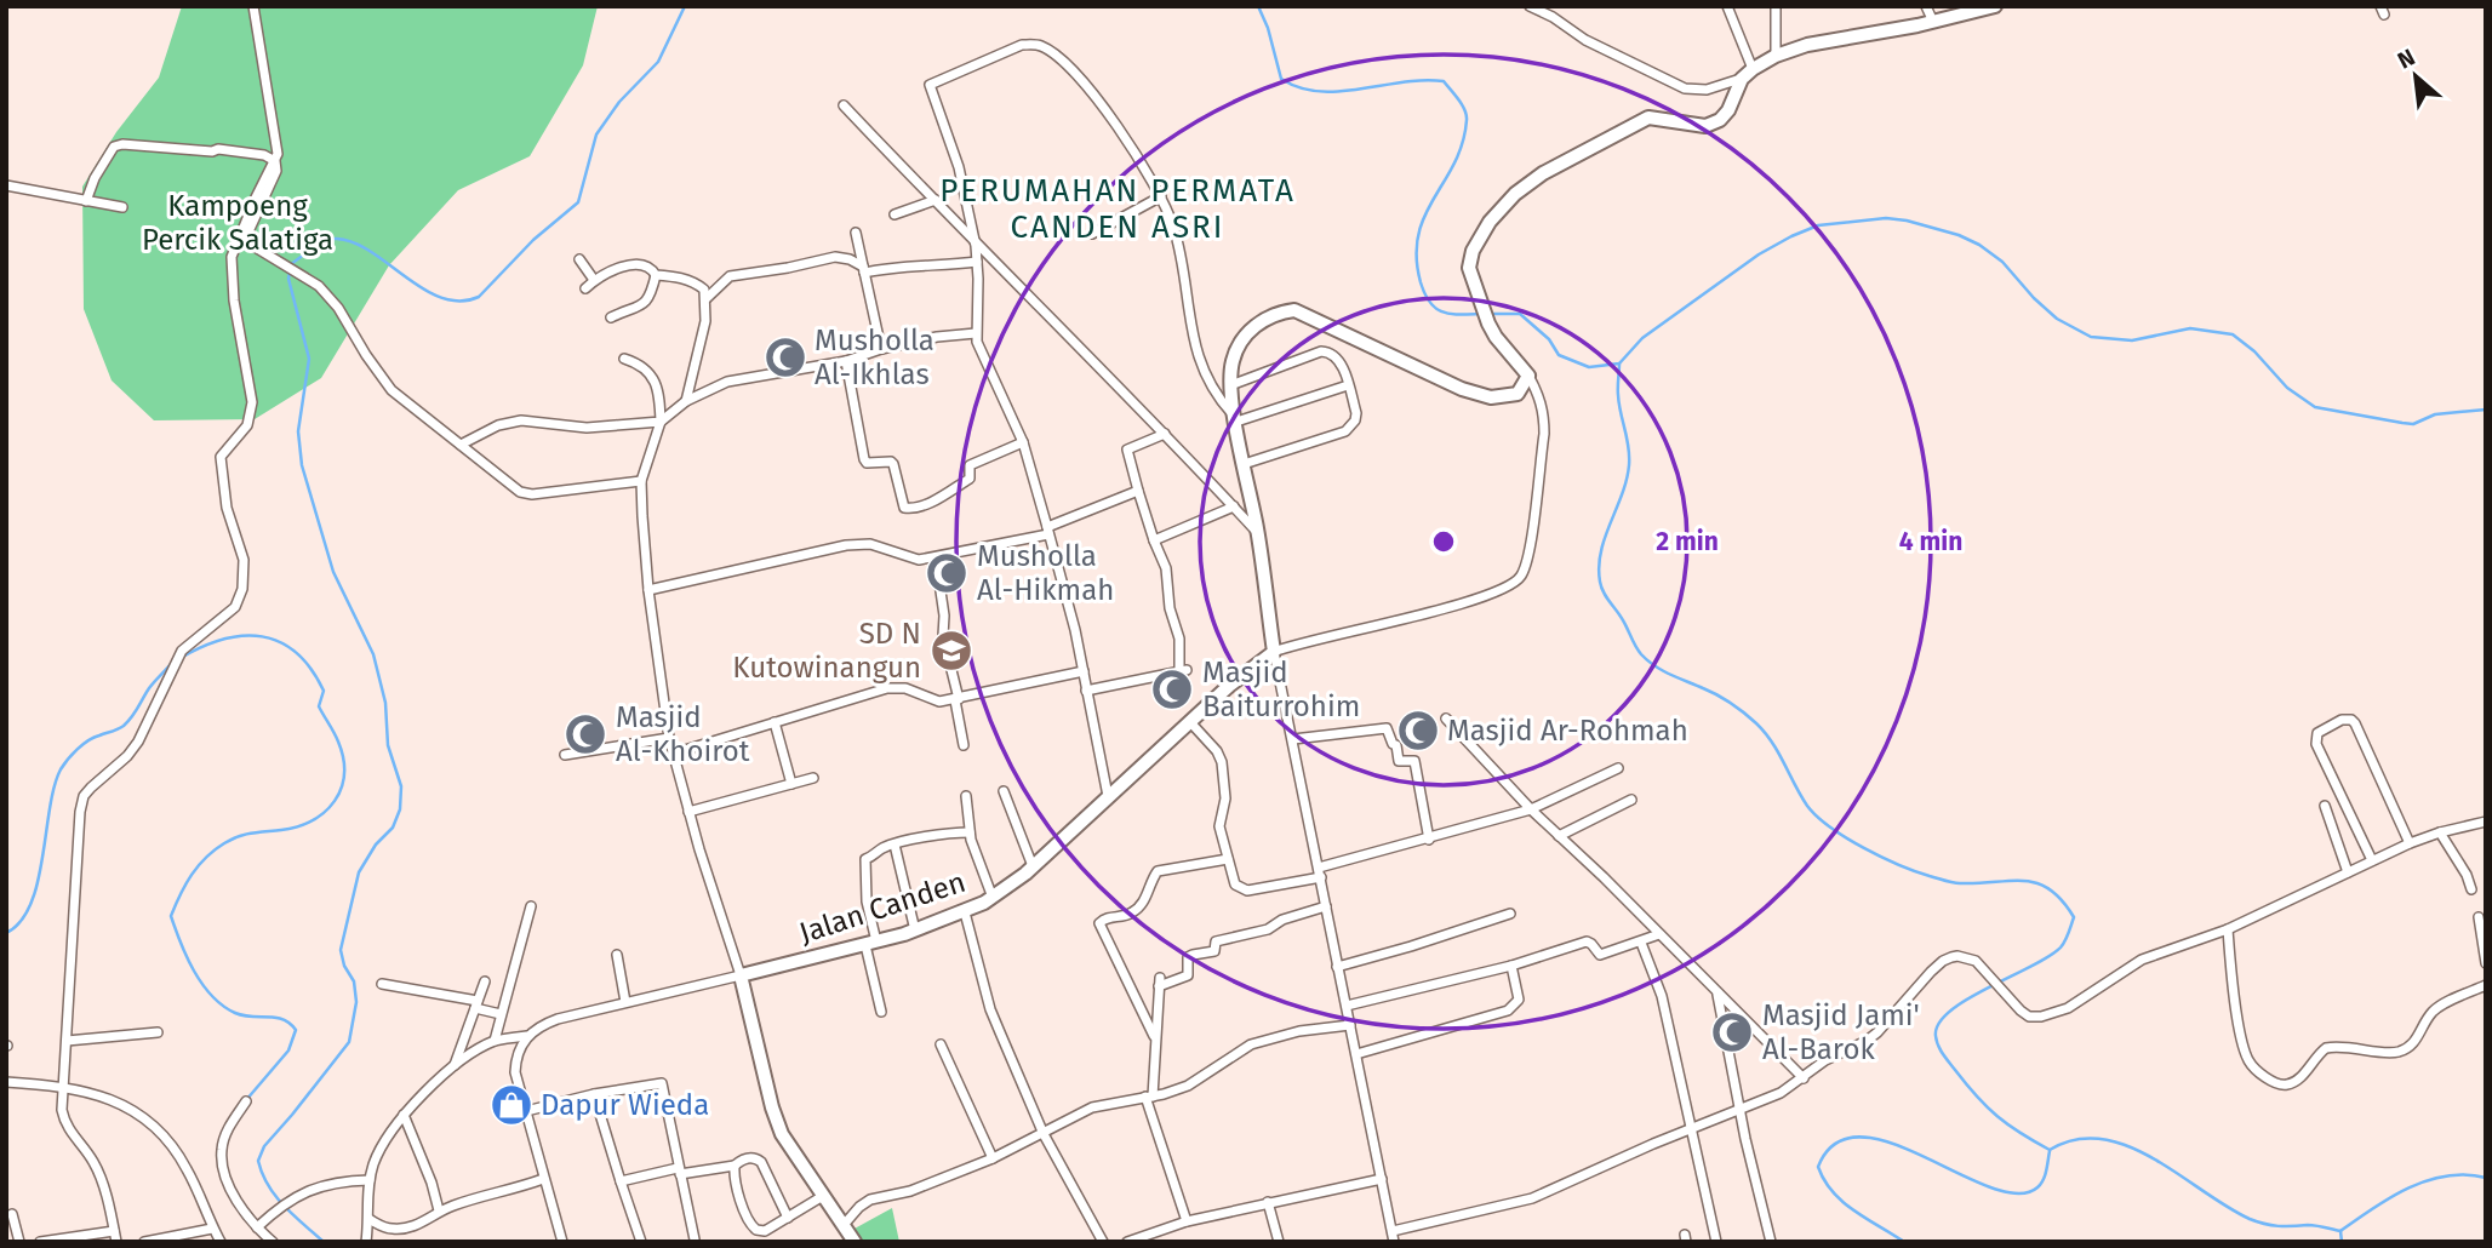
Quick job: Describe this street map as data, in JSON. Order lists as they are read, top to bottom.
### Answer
{
  "streets": {
    "street": ["Jalan Canden"]
  },
  "districts": ["PERUMAHAN PERMATA CANDEN ASRI"],
  "parks": ["Kampoeng Percik Salatiga"],
  "places": {
    "mosque": [
      "Musholla Al-Ikhlas",
      "Musholla Al-Hikmah",
      "Masjid Baiturrohim",
      "Masjid Ar-Rohmah",
      "Masjid Al-Khoirot",
      "Masjid Jami' Al-Barok"
    ],
    "school or university": ["SD N Kutowinangun"],
    "shop": ["Dapur Wieda"]
  },
  "north": "top left",
  "rings": ["2 min", "4 min"]
}
